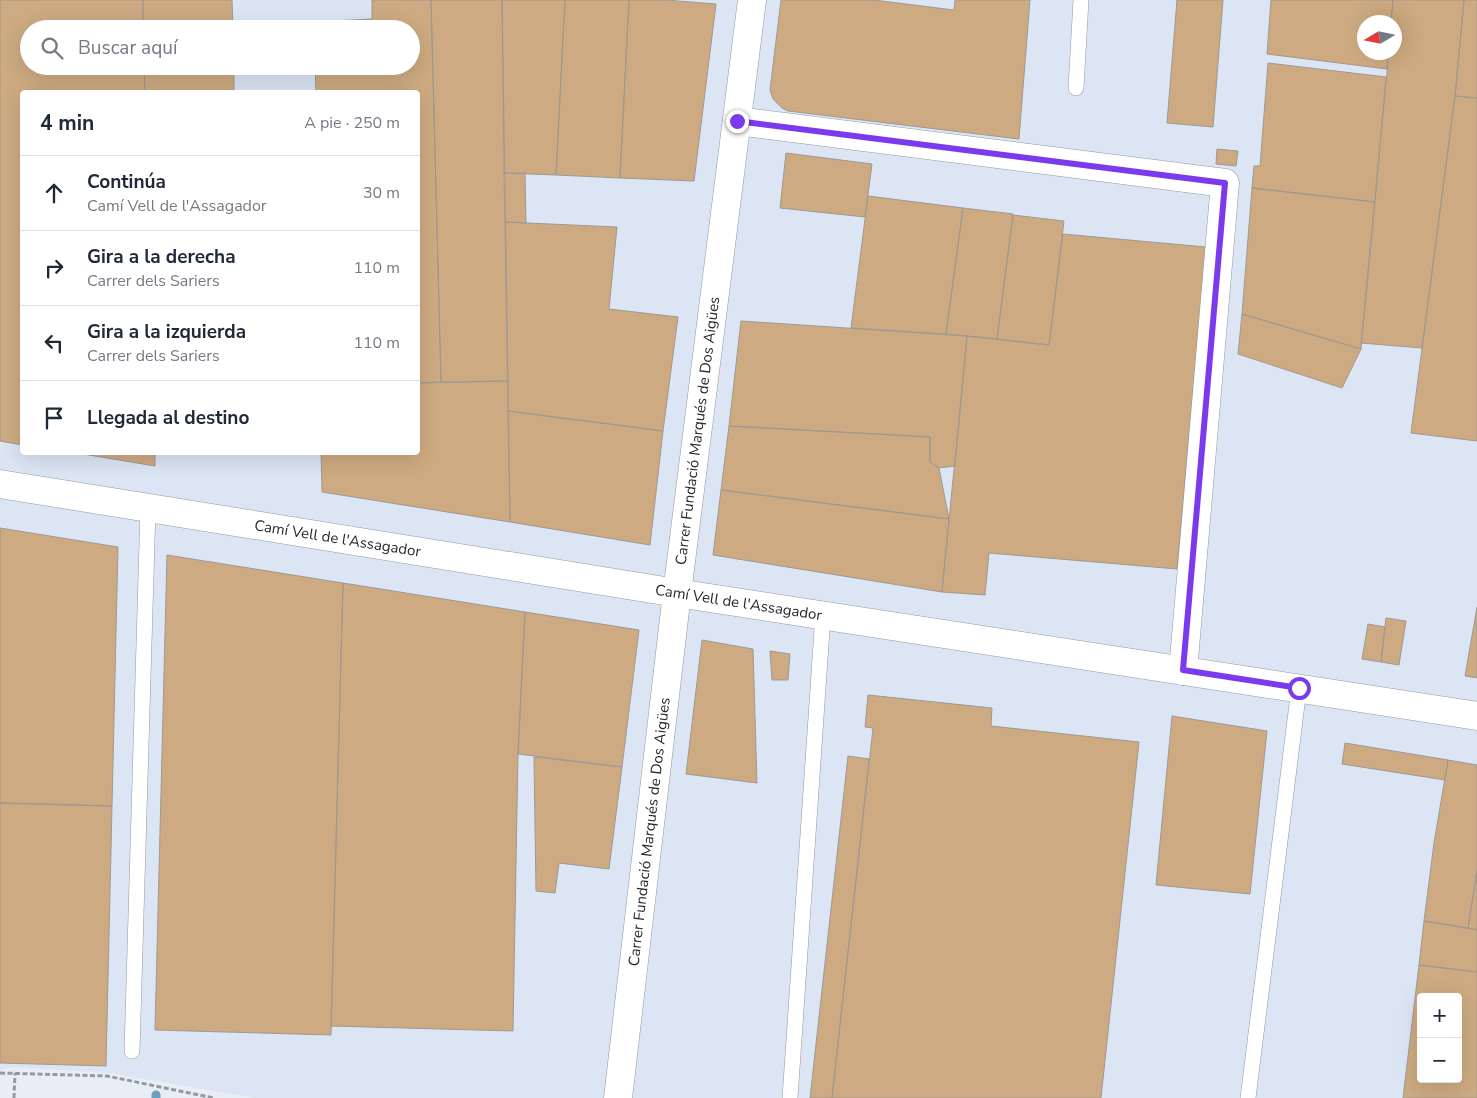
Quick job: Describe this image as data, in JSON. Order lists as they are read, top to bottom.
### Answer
{
  "streets": {
    "street": ["Carrer Fundació Marqués de Dos Aigües", "Camí Vell de l'Assagador"]
  },
  "crossings": [
    ["Carrer Fundació Marqués de Dos Aigües", "Camí Vell de l'Assagador"]
  ],
  "north": "left",
  "page": {
    "search": "Buscar aquí",
    "heading": ["4 min", "A pie · 250 m"],
    "list": [
      ["Continúa", "Camí Vell de l'Assagador", "30 m"],
      ["Gira a la derecha", "Carrer dels Sariers", "110 m"],
      ["Gira a la izquierda", "Carrer dels Sariers", "110 m"],
      "Llegada al destino"
    ],
    "map_buttons": ["+", "−"]
  }
}
